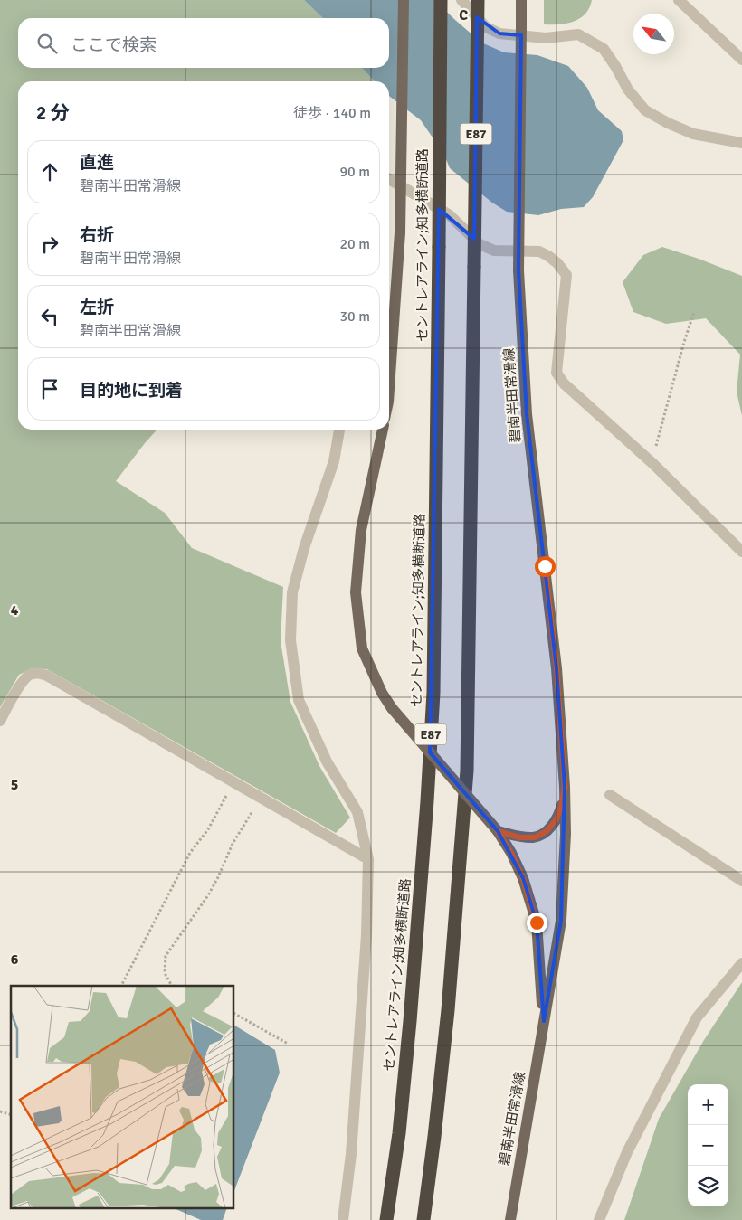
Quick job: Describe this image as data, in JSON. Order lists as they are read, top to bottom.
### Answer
{
  "streets": {
    "highway": ["E87", "セントレアライン;知多横断道路"],
    "main road": ["碧南半田常滑線"]
  },
  "north": "top left",
  "page": {
    "search": "ここで検索",
    "heading": ["2 分", "徒歩 · 140 m"],
    "list": [
      ["直進", "碧南半田常滑線", "90 m"],
      ["右折", "碧南半田常滑線", "20 m"],
      ["左折", "碧南半田常滑線", "30 m"],
      "目的地に到着"
    ],
    "map_buttons": ["+", "−"]
  },
  "grid": {
    "columns": ["C"],
    "rows": ["4", "5", "6"]
  }
}
